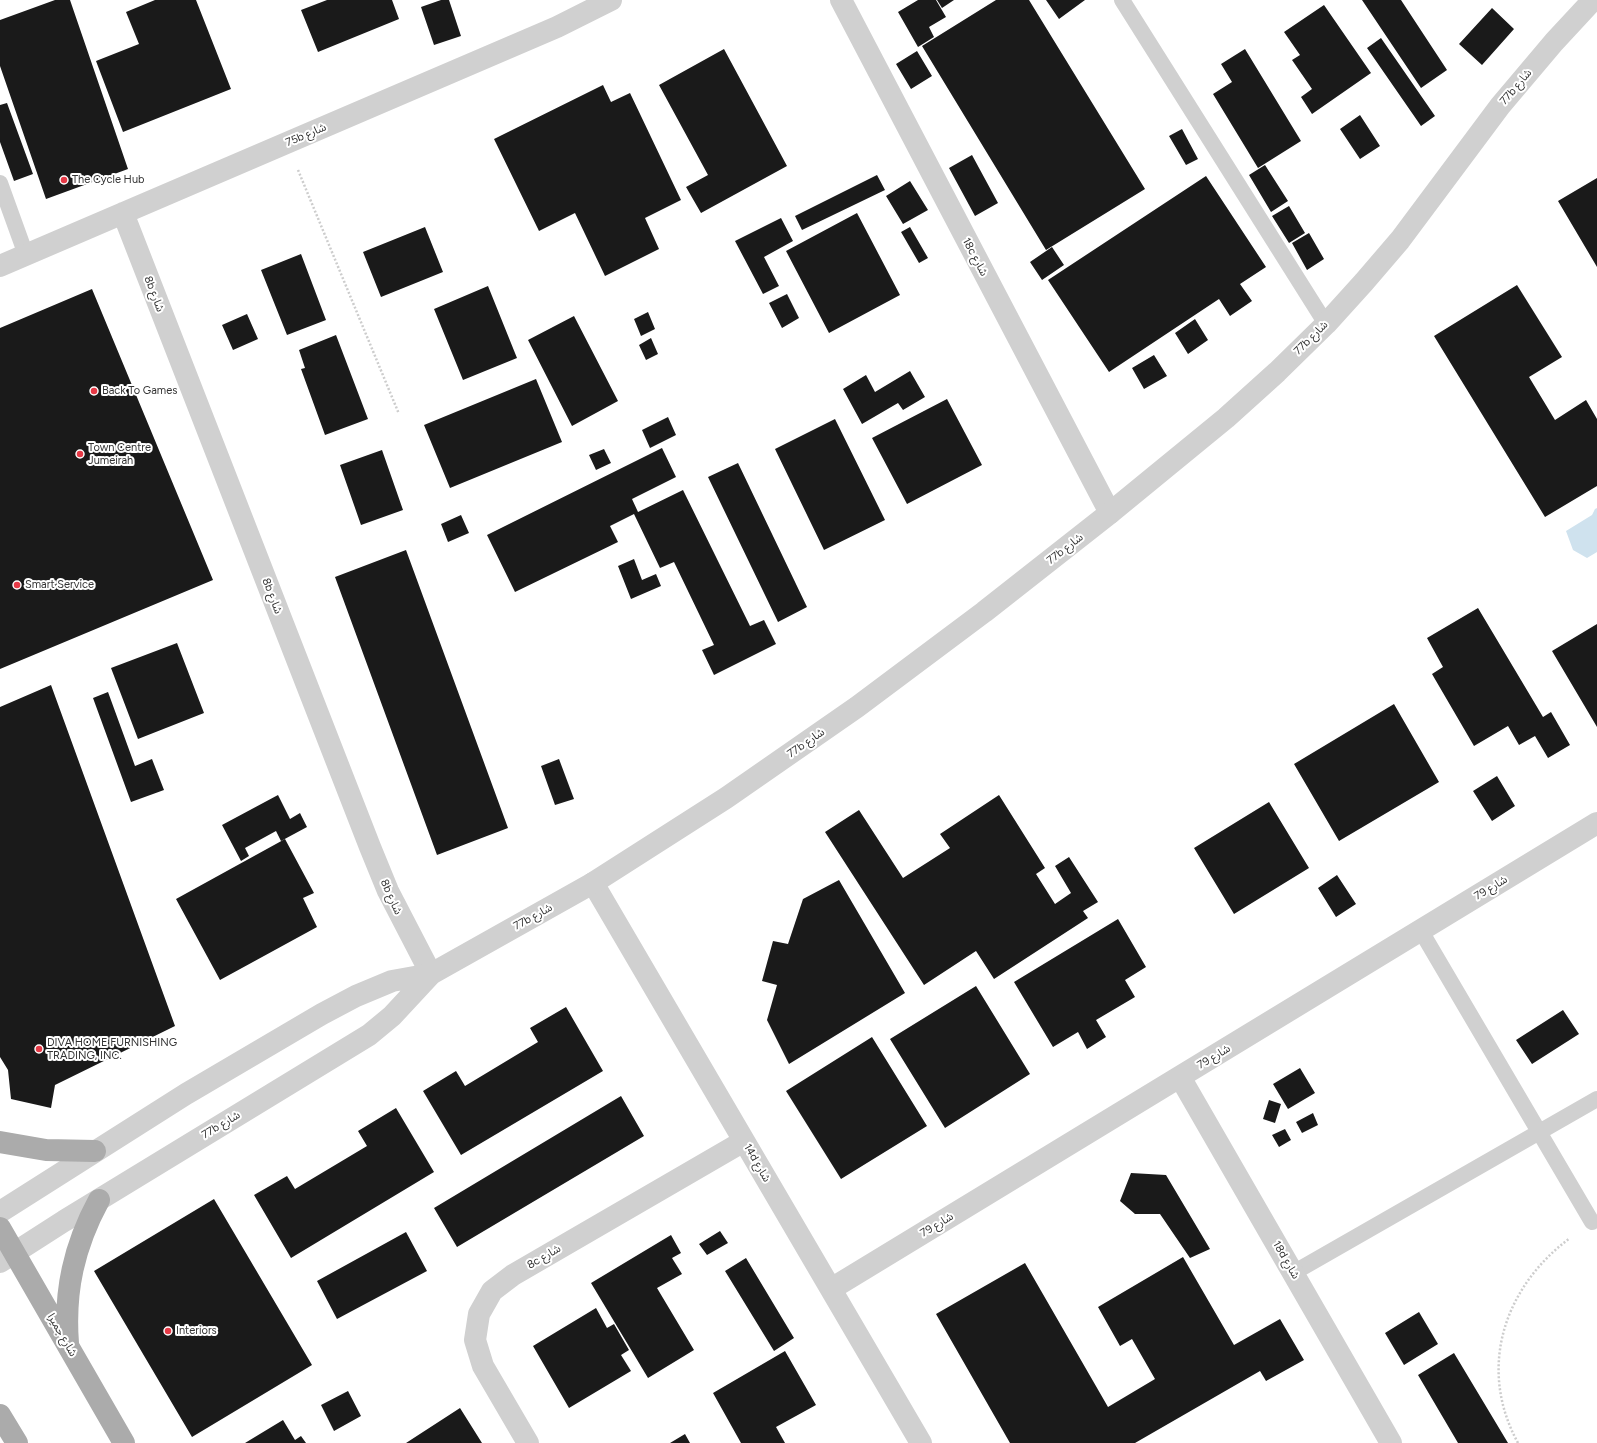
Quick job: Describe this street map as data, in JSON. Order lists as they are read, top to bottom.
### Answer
{
  "streets": {
    "main road": ["شارع جميرا"],
    "street": [
      "77b شارع",
      "75b شارع",
      "18c شارع",
      "8b شارع",
      "شارع 79",
      "14d شارع",
      "8c شارع",
      "18d شارع"
    ]
  },
  "crossings": [
    ["77b شارع", "18c شارع"],
    ["77b شارع", "8b شارع"],
    ["77b شارع", "14d شارع"],
    ["77b شارع", "شارع جميرا"],
    ["75b شارع", "8b شارع"],
    ["شارع 79", "14d شارع"],
    ["شارع 79", "18d شارع"],
    ["14d شارع", "8c شارع"]
  ],
  "places": [
    "The Cycle Hub",
    "Back To Games",
    "Town Centre Jumeirah",
    "Smart Service",
    "DIVA HOME FURNISHING TRADING, INC.",
    "Interiors"
  ]
}
